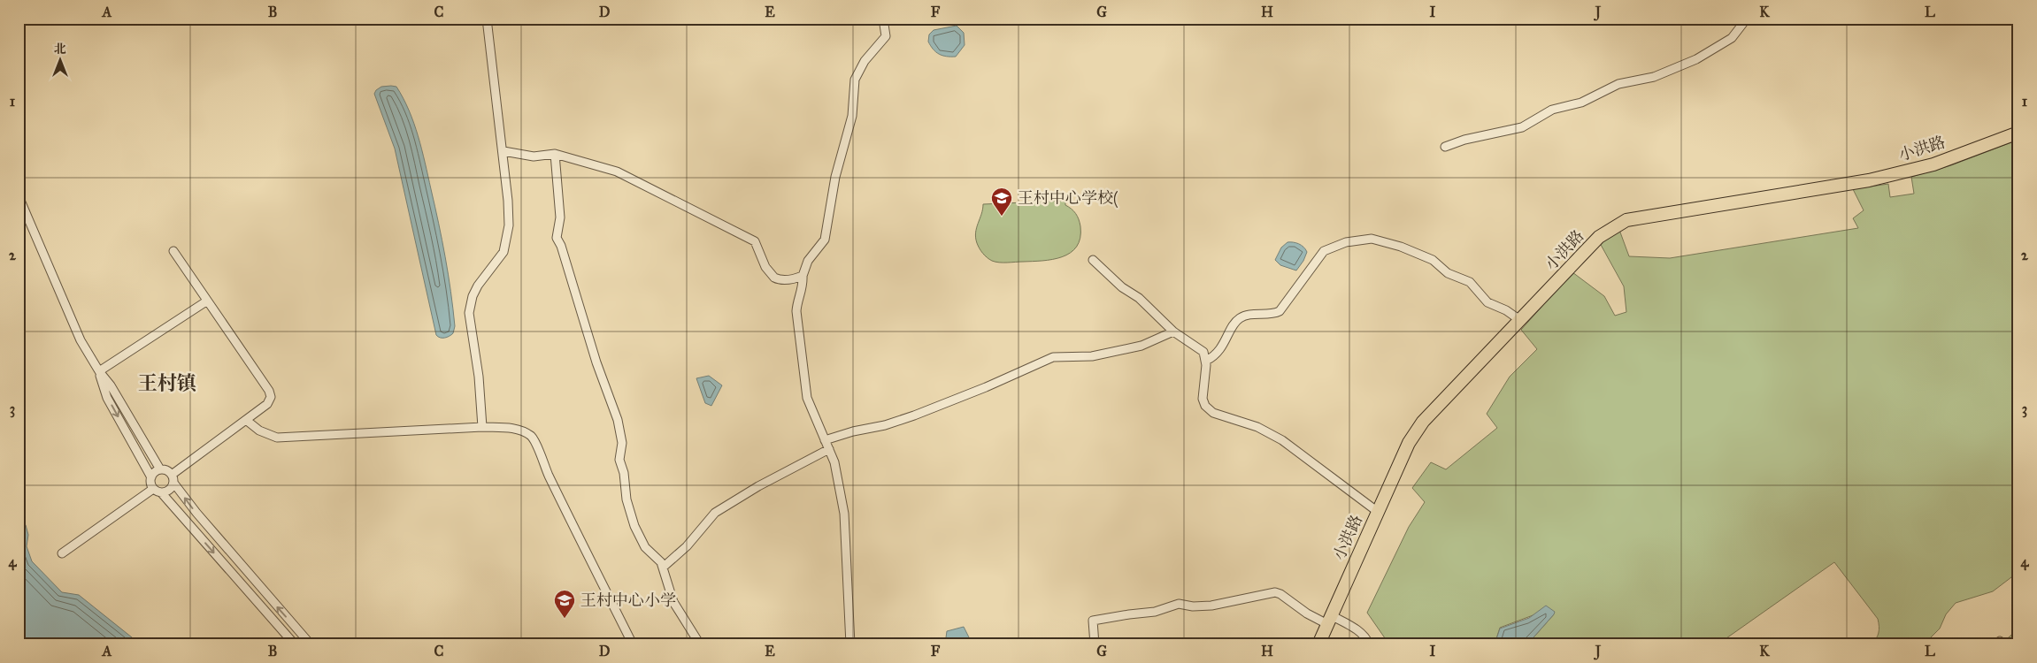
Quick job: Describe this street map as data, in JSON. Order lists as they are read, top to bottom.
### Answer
{
  "streets": {
    "main road": ["小洪路"]
  },
  "districts": ["王村镇"],
  "places": {
    "school or university": ["王村中心学校(", "王村中心小学"]
  },
  "north": "top",
  "grid": {
    "columns": [
      "A",
      "B",
      "C",
      "D",
      "E",
      "F",
      "G",
      "H",
      "I",
      "J",
      "K",
      "L"
    ],
    "rows": [
      "1",
      "2",
      "3",
      "4"
    ]
  }
}
